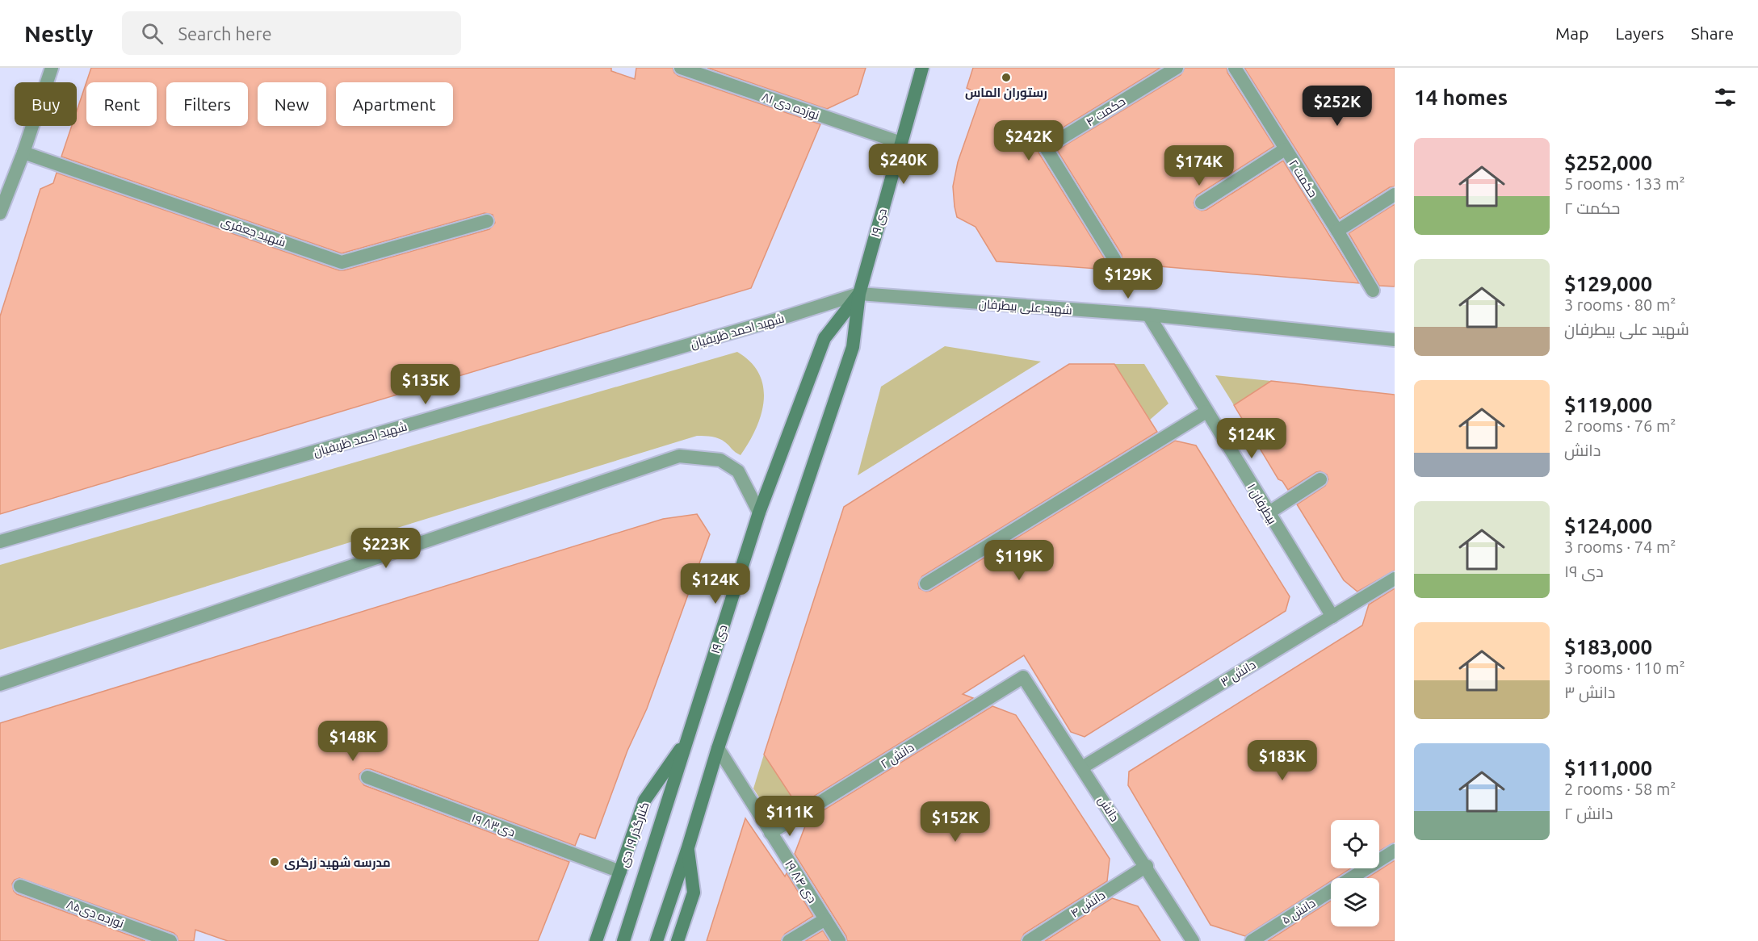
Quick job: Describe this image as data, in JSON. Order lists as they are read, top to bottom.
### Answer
{
  "streets": {
    "main road": ["۱۹ دی", "کنارگذر ۱۹ دی"],
    "street": [
      "نوزده دی ۸۱",
      "حکمت ۴",
      "حکمت ۲",
      "شهید جعفری",
      "شهید علی بیطرفان",
      "شهید احمد ظریفیان",
      "بیطرفان ۱",
      "دانش ۳",
      "۲ دانش",
      "دانش",
      "۱۹ دی۸۳",
      "۱۹ دی ۸۴",
      "دانش ۴",
      "دانش ۵",
      "نوزده دی۸۵"
    ]
  },
  "crossings": [
    ["نوزده دی ۸۱", "۱۹ دی"],
    ["۱۹ دی", "شهید علی بیطرفان"],
    ["۱۹ دی", "شهید احمد ظریفیان"],
    ["۱۹ دی", "کنارگذر ۱۹ دی"],
    ["۱۹ دی", "۱۹ دی ۸۴"],
    ["شهید علی بیطرفان", "شهید احمد ظریفیان"],
    ["شهید علی بیطرفان", "بیطرفان ۱"],
    ["بیطرفان ۱", "دانش ۳"],
    ["دانش ۳", "دانش"],
    ["۲ دانش", "دانش"],
    ["۲ دانش", "۱۹ دی ۸۴"],
    ["دانش", "دانش ۴"],
    ["۱۹ دی۸۳", "کنارگذر ۱۹ دی"]
  ],
  "places": ["رستوران الماس", "مدرسه شهید زرگری"],
  "page": {
    "header": "Nestly",
    "search": "Search here",
    "nav": ["Map", "Layers", "Share"],
    "heading": "14 homes",
    "chip": [
      "Buy",
      "Rent",
      "Filters",
      "New",
      "Apartment"
    ],
    "price": [
      "$252K",
      "$242K",
      "$240K",
      "$174K",
      "$129K",
      "$135K",
      "$124K",
      "$223K",
      "$119K",
      "$124K",
      "$148K",
      "$183K",
      "$111K",
      "$152K"
    ],
    "list": [
      {
        "name": "$252,000",
        "note": "5 rooms · 133 m² · حکمت ۲"
      },
      {
        "name": "$129,000",
        "note": "3 rooms · 80 m² · شهید علی بیطرفان"
      },
      {
        "name": "$119,000",
        "note": "2 rooms · 76 m² · دانش"
      },
      {
        "name": "$124,000",
        "note": "3 rooms · 74 m² · ۱۹ دی"
      },
      {
        "name": "$183,000",
        "note": "3 rooms · 110 m² · دانش ۳"
      },
      {
        "name": "$111,000",
        "note": "2 rooms · 58 m² · ۲ دانش"
      }
    ]
  }
}
